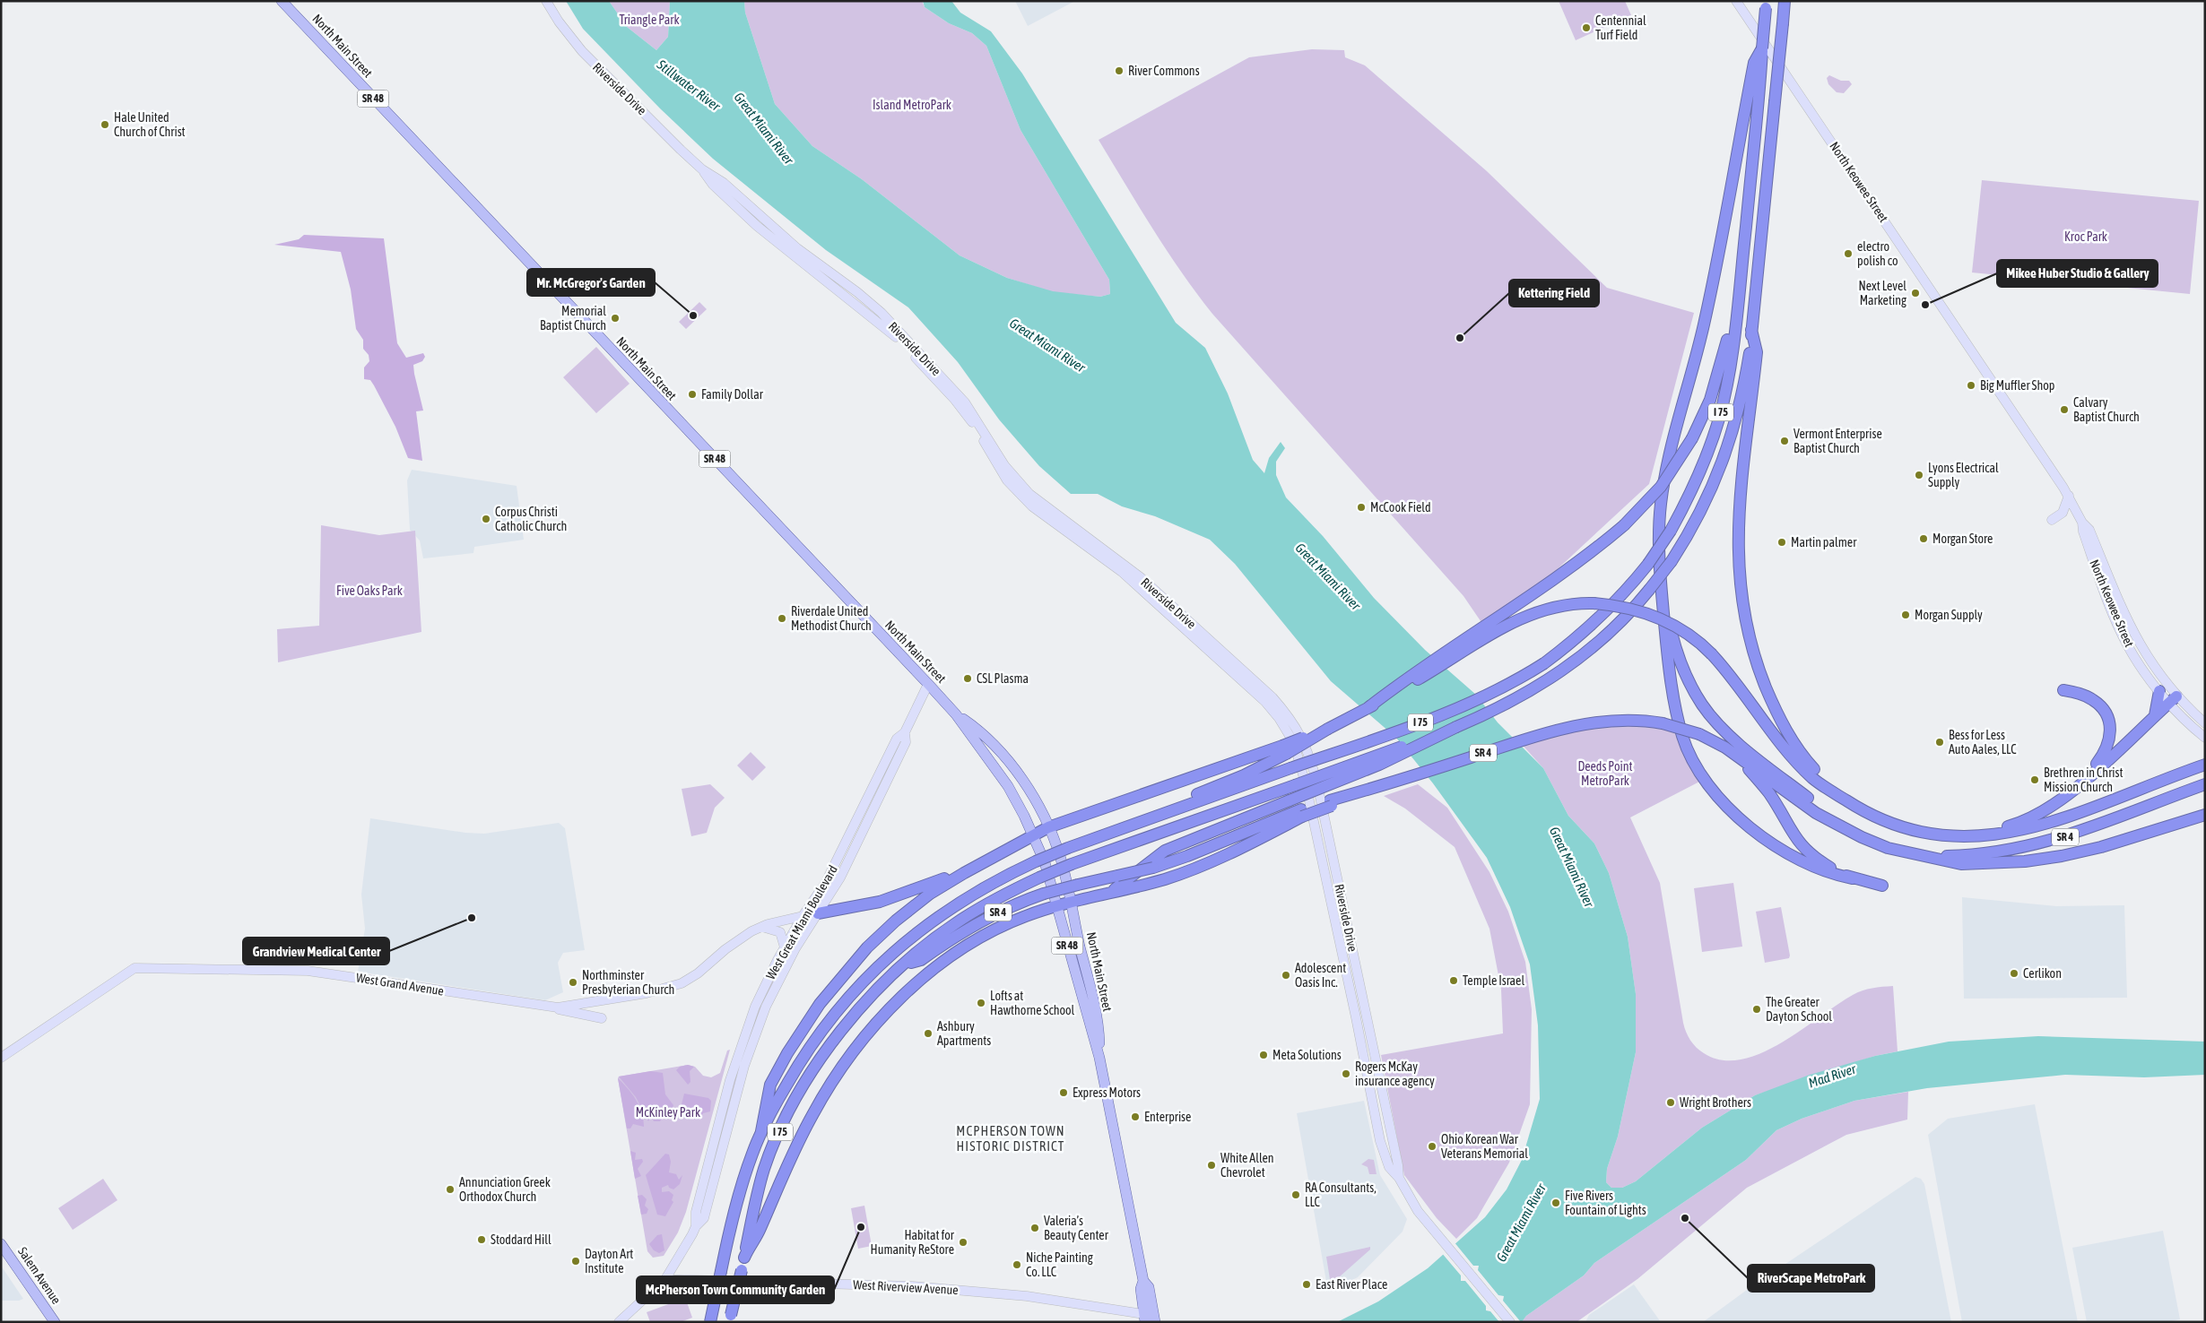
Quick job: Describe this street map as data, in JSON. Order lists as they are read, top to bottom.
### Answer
{
  "streets": {
    "highway": ["I 75", "SR 4"],
    "main road": [
      "North Main Street",
      "Riverside Drive",
      "SR 48",
      "North Keowee Street",
      "West Great Miami Boulevard",
      "West Grand Avenue",
      "Salem Avenue",
      "West Riverview Avenue"
    ]
  },
  "crossings": [
    ["North Main Street", "West Great Miami Boulevard"],
    ["North Main Street", "West Riverview Avenue"],
    ["I 75", "SR 4"],
    ["West Great Miami Boulevard", "West Grand Avenue"],
    ["West Great Miami Boulevard", "West Riverview Avenue"]
  ],
  "districts": ["MCPHERSON TOWN HISTORIC DISTRICT"],
  "water": ["Stillwater River", "Great Miami River", "Mad River"],
  "parks": [
    "Triangle Park",
    "Island MetroPark",
    "Kroc Park",
    "Five Oaks Park",
    "Deeds Point MetroPark",
    "McKinley Park"
  ],
  "places": [
    "Centennial Turf Field",
    "River Commons",
    "Hale United Church of Christ",
    "electro polish co",
    "Next Level Marketing",
    "Mikee Huber Studio & Gallery",
    "Mr. McGregor's Garden",
    "Memorial Baptist Church",
    "Kettering Field",
    "Big Muffler Shop",
    "Family Dollar",
    "Calvary Baptist Church",
    "Vermont Enterprise Baptist Church",
    "Lyons Electrical Supply",
    "McCook Field",
    "Corpus Christi Catholic Church",
    "Morgan Store",
    "Martin palmer",
    "Morgan Supply",
    "Riverdale United Methodist Church",
    "CSL Plasma",
    "Bess for Less Auto Aales, LLC",
    "Brethren in Christ Mission Church",
    "Grandview Medical Center",
    "Cerlikon",
    "Adolescent Oasis Inc.",
    "Temple Israel",
    "Northminster Presbyterian Church",
    "Lofts at Hawthorne School",
    "The Greater Dayton School",
    "Ashbury Apartments",
    "Meta Solutions",
    "Rogers McKay insurance agency",
    "Express Motors",
    "Wright Brothers",
    "Enterprise",
    "Ohio Korean War Veterans Memorial",
    "White Allen Chevrolet",
    "Annunciation Greek Orthodox Church",
    "RA Consultants, LLC",
    "Five Rivers Fountain of Lights",
    "RiverScape MetroPark",
    "McPherson Town Community Garden",
    "Valeria’s Beauty Center",
    "Stoddard Hill",
    "Habitat for Humanity ReStore",
    "Dayton Art Institute",
    "Niche Painting Co. LLC",
    "East River Place"
  ]
}
